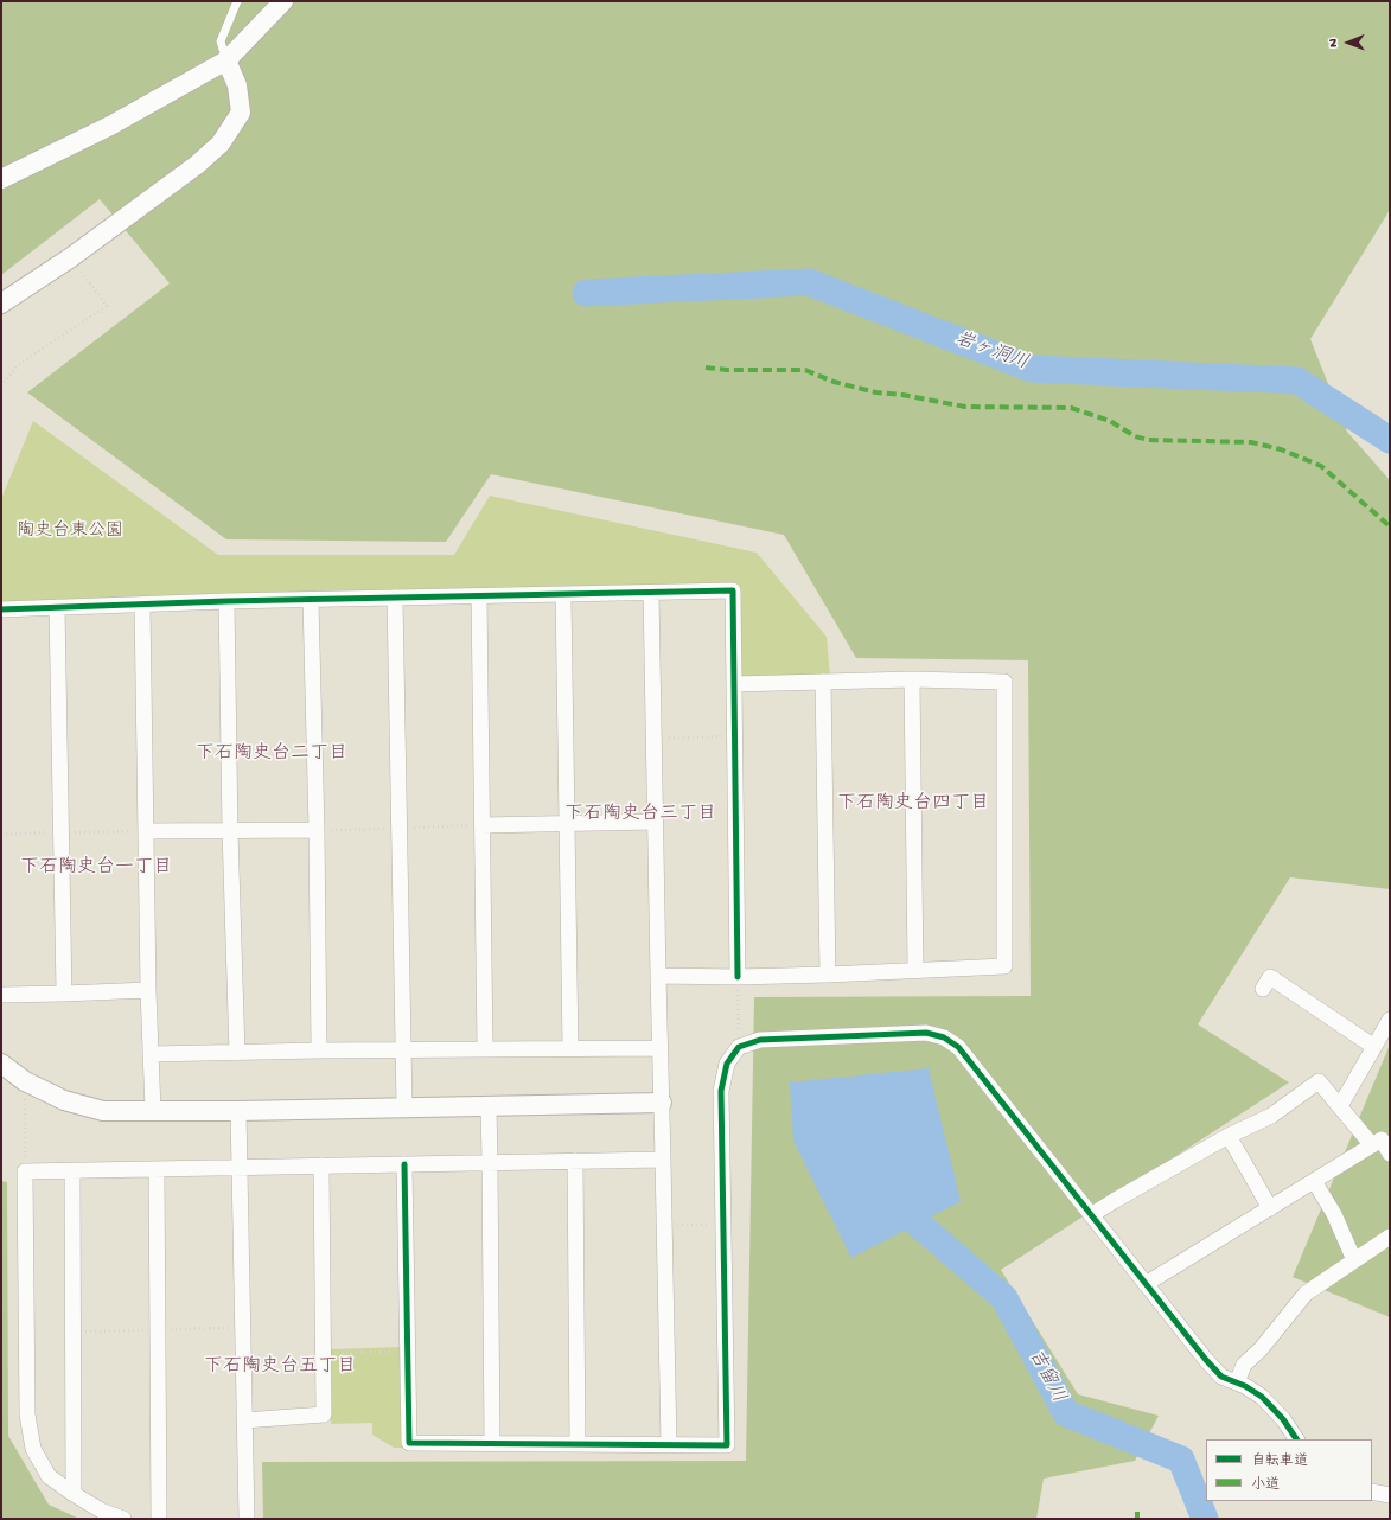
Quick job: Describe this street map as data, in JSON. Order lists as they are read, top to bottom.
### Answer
{
  "districts": [
    "下石陶史台二丁目",
    "下石陶史台四丁目",
    "下石陶史台三丁目",
    "下石陶史台一丁目",
    "下石陶史台五丁目"
  ],
  "water": ["岩ヶ洞川", "吉留川"],
  "parks": ["陶史台東公園"],
  "legend": ["自転車道", "小道"],
  "north": "left"
}
